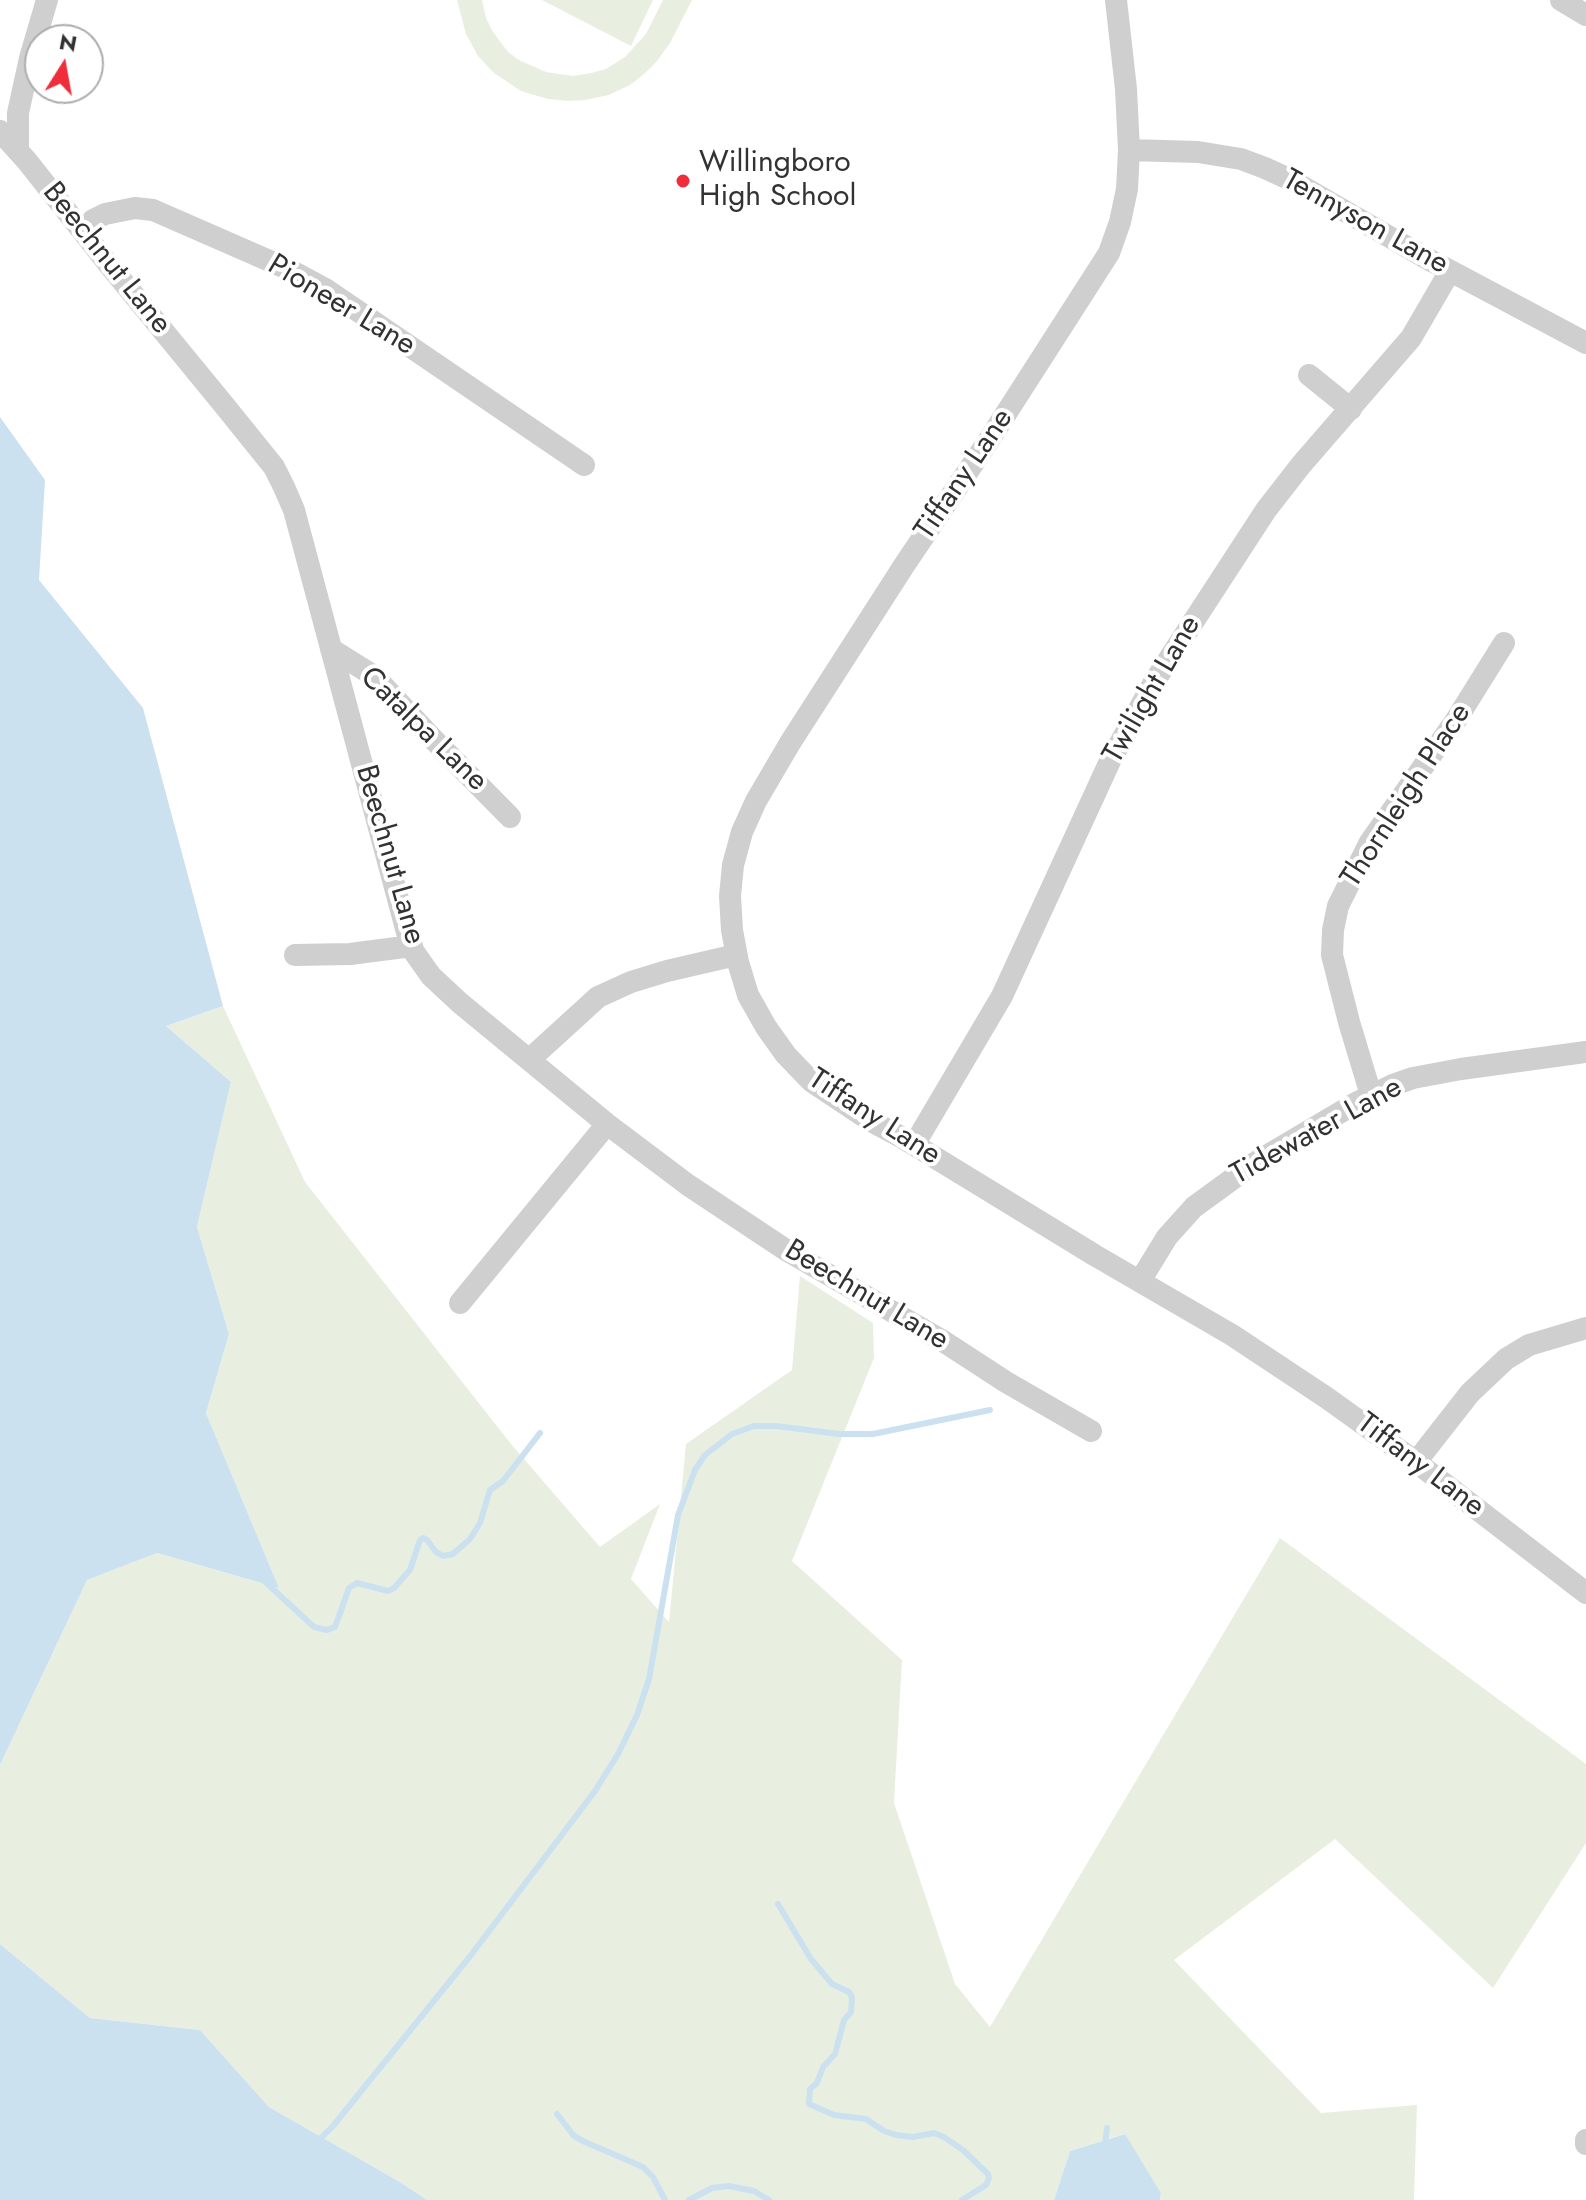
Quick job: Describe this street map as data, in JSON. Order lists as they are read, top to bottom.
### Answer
{
  "streets": {
    "street": [
      "Tennyson Lane",
      "Beechnut Lane",
      "Pioneer Lane",
      "Tiffany Lane",
      "Twilight Lane",
      "Catalpa Lane",
      "Thornleigh Place",
      "Tidewater Lane"
    ]
  },
  "crossings": [
    ["Tennyson Lane", "Tiffany Lane"],
    ["Tennyson Lane", "Twilight Lane"],
    ["Beechnut Lane", "Pioneer Lane"],
    ["Beechnut Lane", "Catalpa Lane"],
    ["Tiffany Lane", "Twilight Lane"],
    ["Tiffany Lane", "Tidewater Lane"],
    ["Thornleigh Place", "Tidewater Lane"]
  ],
  "places": ["Willingboro High School"],
  "north": "top"
}
